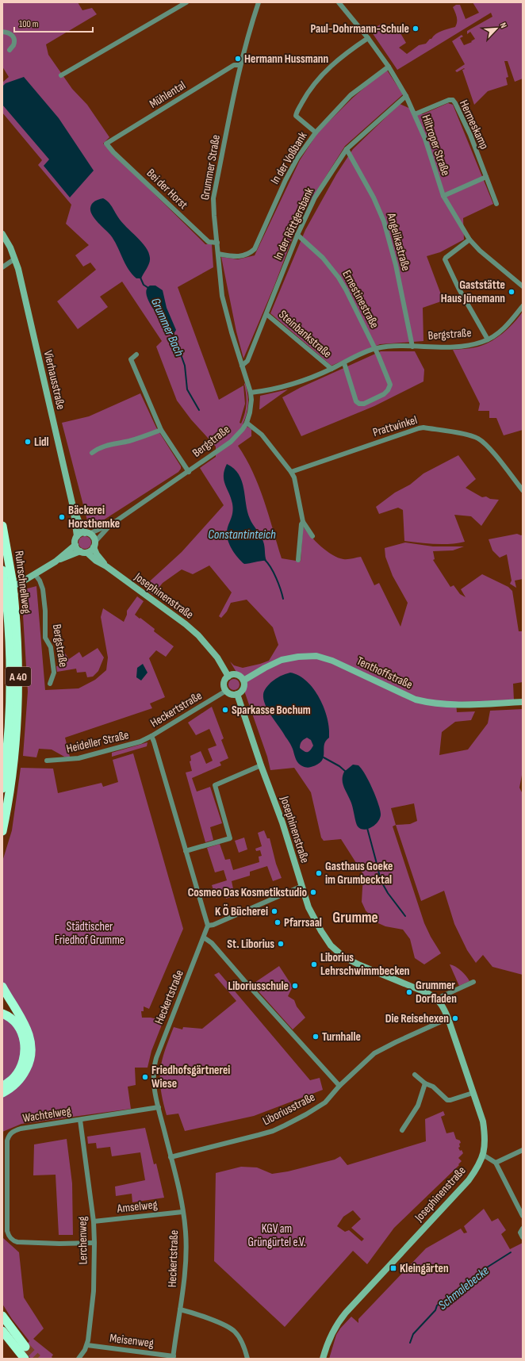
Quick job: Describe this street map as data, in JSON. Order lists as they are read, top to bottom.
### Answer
{
  "streets": {
    "highway": ["Ruhrschnellweg", "A 40"],
    "street": [
      "Mühlental",
      "Hermeskamp",
      "Hiltroper Straße",
      "In der Voßbank",
      "Grummer Straße",
      "Bei der Horst",
      "In der Röttgersbank",
      "Angelikastraße",
      "Ernestinestraße",
      "Steinbankstraße",
      "Bergstraße",
      "Vierhausstraße",
      "Prattwinkel",
      "Josephinenstraße",
      "Tenthoffstraße",
      "Heckertstraße",
      "Heideller Straße",
      "Liboriusstraße",
      "Wachtelweg",
      "Amselweg",
      "Lerchenweg",
      "Meisenweg"
    ]
  },
  "crossings": [
    ["Mühlental", "Grummer Straße"],
    ["Mühlental", "Bei der Horst"],
    ["Hermeskamp", "Hiltroper Straße"],
    ["Hiltroper Straße", "In der Voßbank"],
    ["Hiltroper Straße", "In der Röttgersbank"],
    ["Hiltroper Straße", "Bergstraße"],
    ["In der Voßbank", "Grummer Straße"],
    ["Grummer Straße", "Bei der Horst"],
    ["Grummer Straße", "In der Röttgersbank"],
    ["Grummer Straße", "Bergstraße"],
    ["In der Röttgersbank", "Angelikastraße"],
    ["In der Röttgersbank", "Ernestinestraße"],
    ["In der Röttgersbank", "Steinbankstraße"],
    ["Angelikastraße", "Bergstraße"],
    ["Ernestinestraße", "Bergstraße"],
    ["Steinbankstraße", "Bergstraße"],
    ["Bergstraße", "Vierhausstraße"],
    ["Bergstraße", "Josephinenstraße"],
    ["Vierhausstraße", "Josephinenstraße"],
    ["Josephinenstraße", "Tenthoffstraße"],
    ["Josephinenstraße", "Heckertstraße"],
    ["Josephinenstraße", "Liboriusstraße"],
    ["Tenthoffstraße", "Heckertstraße"],
    ["Heckertstraße", "Heideller Straße"],
    ["Heckertstraße", "Liboriusstraße"],
    ["Heckertstraße", "Wachtelweg"],
    ["Heckertstraße", "Amselweg"],
    ["Heckertstraße", "Meisenweg"],
    ["Wachtelweg", "Lerchenweg"],
    ["Amselweg", "Lerchenweg"],
    ["Lerchenweg", "Meisenweg"]
  ],
  "districts": ["Grumme"],
  "water": ["Grummer Bach", "Constantinteich", "Schmalebecke"],
  "parks": ["Städtischer Friedhof Grumme", "KGV am Grüngürtel e.V."],
  "places": {
    "other": [
      "Paul-Dohrmann-Schule",
      "Hermann Hussmann",
      "Gaststätte Haus Jünemann",
      "Lidl",
      "Bäckerei Horsthemke",
      "Sparkasse Bochum",
      "Gasthaus Goeke im Grumbecktal",
      "Cosmeo Das Kosmetikstudio",
      "K Ö Bücherei",
      "Pfarrsaal",
      "St. Liborius",
      "Liborius Lehrschwimmbecken",
      "Liboriusschule",
      "Grummer Dorfladen",
      "Die Reisehexen",
      "Turnhalle",
      "Friedhofsgärtnerei Wiese"
    ],
    "transit": ["Kleingärten"]
  },
  "scale_bar": "100 m",
  "north": "top right"
}
